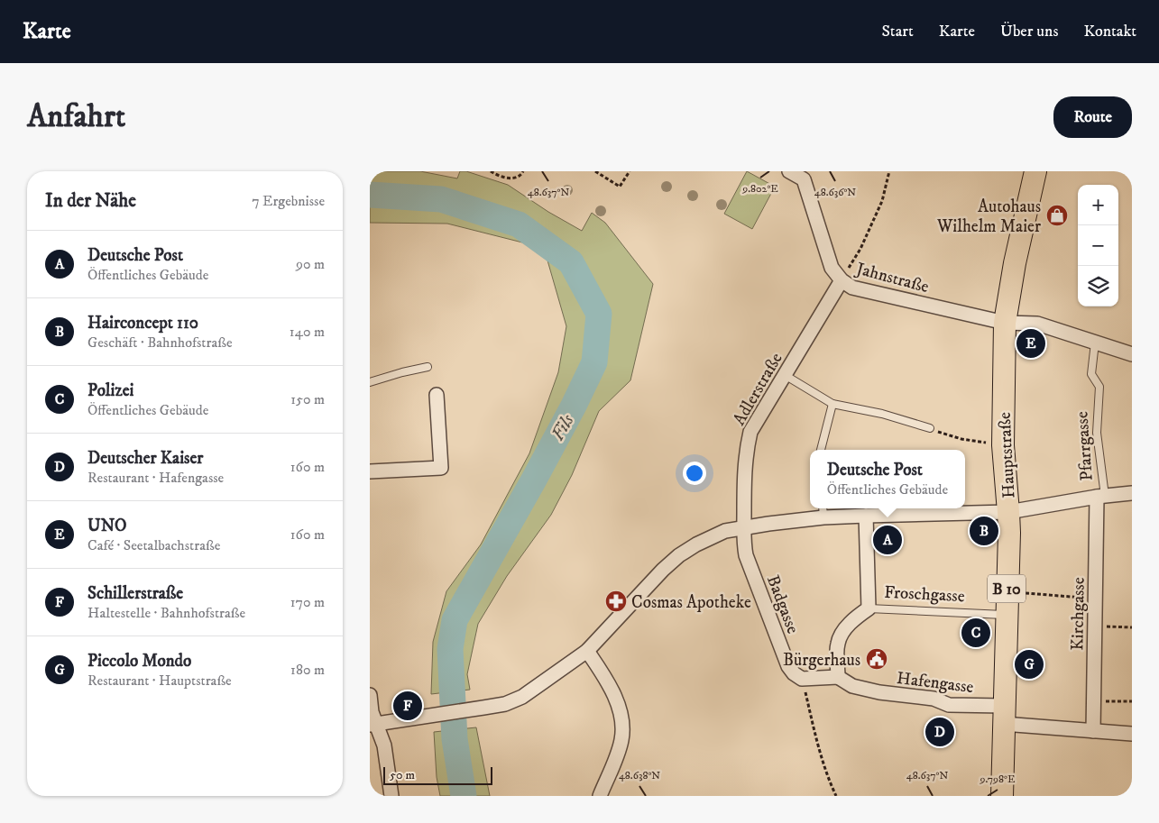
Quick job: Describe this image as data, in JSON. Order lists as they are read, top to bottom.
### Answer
{
  "streets": {
    "main road": ["Hauptstraße", "B 10"],
    "street": [
      "Jahnstraße",
      "Adlerstraße",
      "Pfarrgasse",
      "Froschgasse",
      "Badgasse",
      "Kirchgasse",
      "Hafengasse"
    ]
  },
  "crossings": [
    ["Jahnstraße", "Adlerstraße"],
    ["Jahnstraße", "Pfarrgasse"],
    ["Jahnstraße", "Hauptstraße"],
    ["Adlerstraße", "Pfarrgasse"],
    ["Adlerstraße", "Badgasse"],
    ["Pfarrgasse", "Hauptstraße"],
    ["Pfarrgasse", "Froschgasse"],
    ["Pfarrgasse", "Badgasse"],
    ["Pfarrgasse", "Kirchgasse"],
    ["Hauptstraße", "Froschgasse"],
    ["Hauptstraße", "Hafengasse"],
    ["Froschgasse", "Hafengasse"],
    ["Kirchgasse", "Hafengasse"]
  ],
  "water": ["Fils"],
  "places": {
    "shop": ["Autohaus Wilhelm Maier"],
    "pharmacy": ["Cosmas Apotheke"],
    "public building": ["Bürgerhaus"]
  },
  "scale_bar": "50 m",
  "page": {
    "header": "Karte",
    "nav": [
      "Start",
      "Karte",
      "Über uns",
      "Kontakt"
    ],
    "buttons": "Route",
    "title": "Anfahrt",
    "heading": ["In der Nähe", "7 Ergebnisse"],
    "map_buttons": ["+", "−"],
    "list": [
      {
        "mark": "A",
        "name": "Deutsche Post",
        "note": "Öffentliches Gebäude",
        "value": "90 m"
      },
      {
        "mark": "B",
        "name": "Hairconcept 110",
        "note": "Geschäft · Bahnhofstraße",
        "value": "140 m"
      },
      {
        "mark": "C",
        "name": "Polizei",
        "note": "Öffentliches Gebäude",
        "value": "150 m"
      },
      {
        "mark": "D",
        "name": "Deutscher Kaiser",
        "note": "Restaurant · Hafengasse",
        "value": "160 m"
      },
      {
        "mark": "E",
        "name": "UNO",
        "note": "Café · Seetalbachstraße",
        "value": "160 m"
      },
      {
        "mark": "F",
        "name": "Schillerstraße",
        "note": "Haltestelle · Bahnhofstraße",
        "value": "170 m"
      },
      {
        "mark": "G",
        "name": "Piccolo Mondo",
        "note": "Restaurant · Hauptstraße",
        "value": "180 m"
      }
    ],
    "pins": [
      "E",
      "B",
      "A",
      "C",
      "G",
      "F",
      "D"
    ],
    "popup": ["Deutsche Post", "Öffentliches Gebäude"],
    "scale": "50 m"
  },
  "coordinates": [
    "9.802°E",
    "48.637°N",
    "48.636°N",
    "48.638°N",
    "9.798°E"
  ]
}
